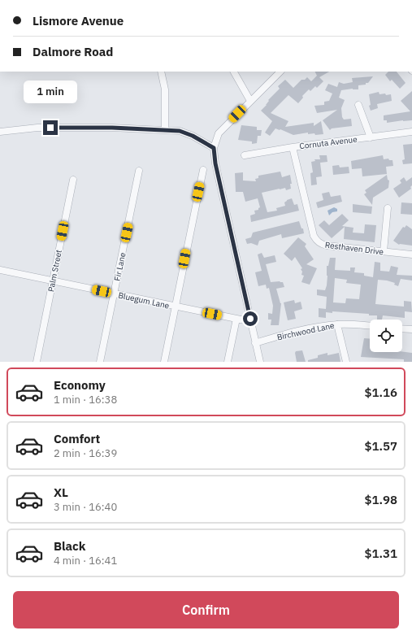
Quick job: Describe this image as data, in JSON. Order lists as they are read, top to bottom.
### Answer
{
  "streets": {
    "street": [
      "Cornuta Avenue",
      "Resthaven Drive",
      "Fir Lane",
      "Palm Street",
      "Bluegum Lane",
      "Birchwood Lane"
    ]
  },
  "crossings": [
    ["Cornuta Avenue", "Resthaven Drive"],
    ["Fir Lane", "Bluegum Lane"],
    ["Palm Street", "Bluegum Lane"]
  ],
  "page": {
    "banner": ["Lismore Avenue", "Dalmore Road"],
    "bubble": "1 min",
    "list": [
      {
        "name": "Economy",
        "note": "1 min · 16:38",
        "value": "$1.16"
      },
      {
        "name": "Comfort",
        "note": "2 min · 16:39",
        "value": "$1.57"
      },
      {
        "name": "XL",
        "note": "3 min · 16:40",
        "value": "$1.98"
      },
      {
        "name": "Black",
        "note": "4 min · 16:41",
        "value": "$1.31"
      }
    ],
    "buttons": "Confirm"
  }
}
